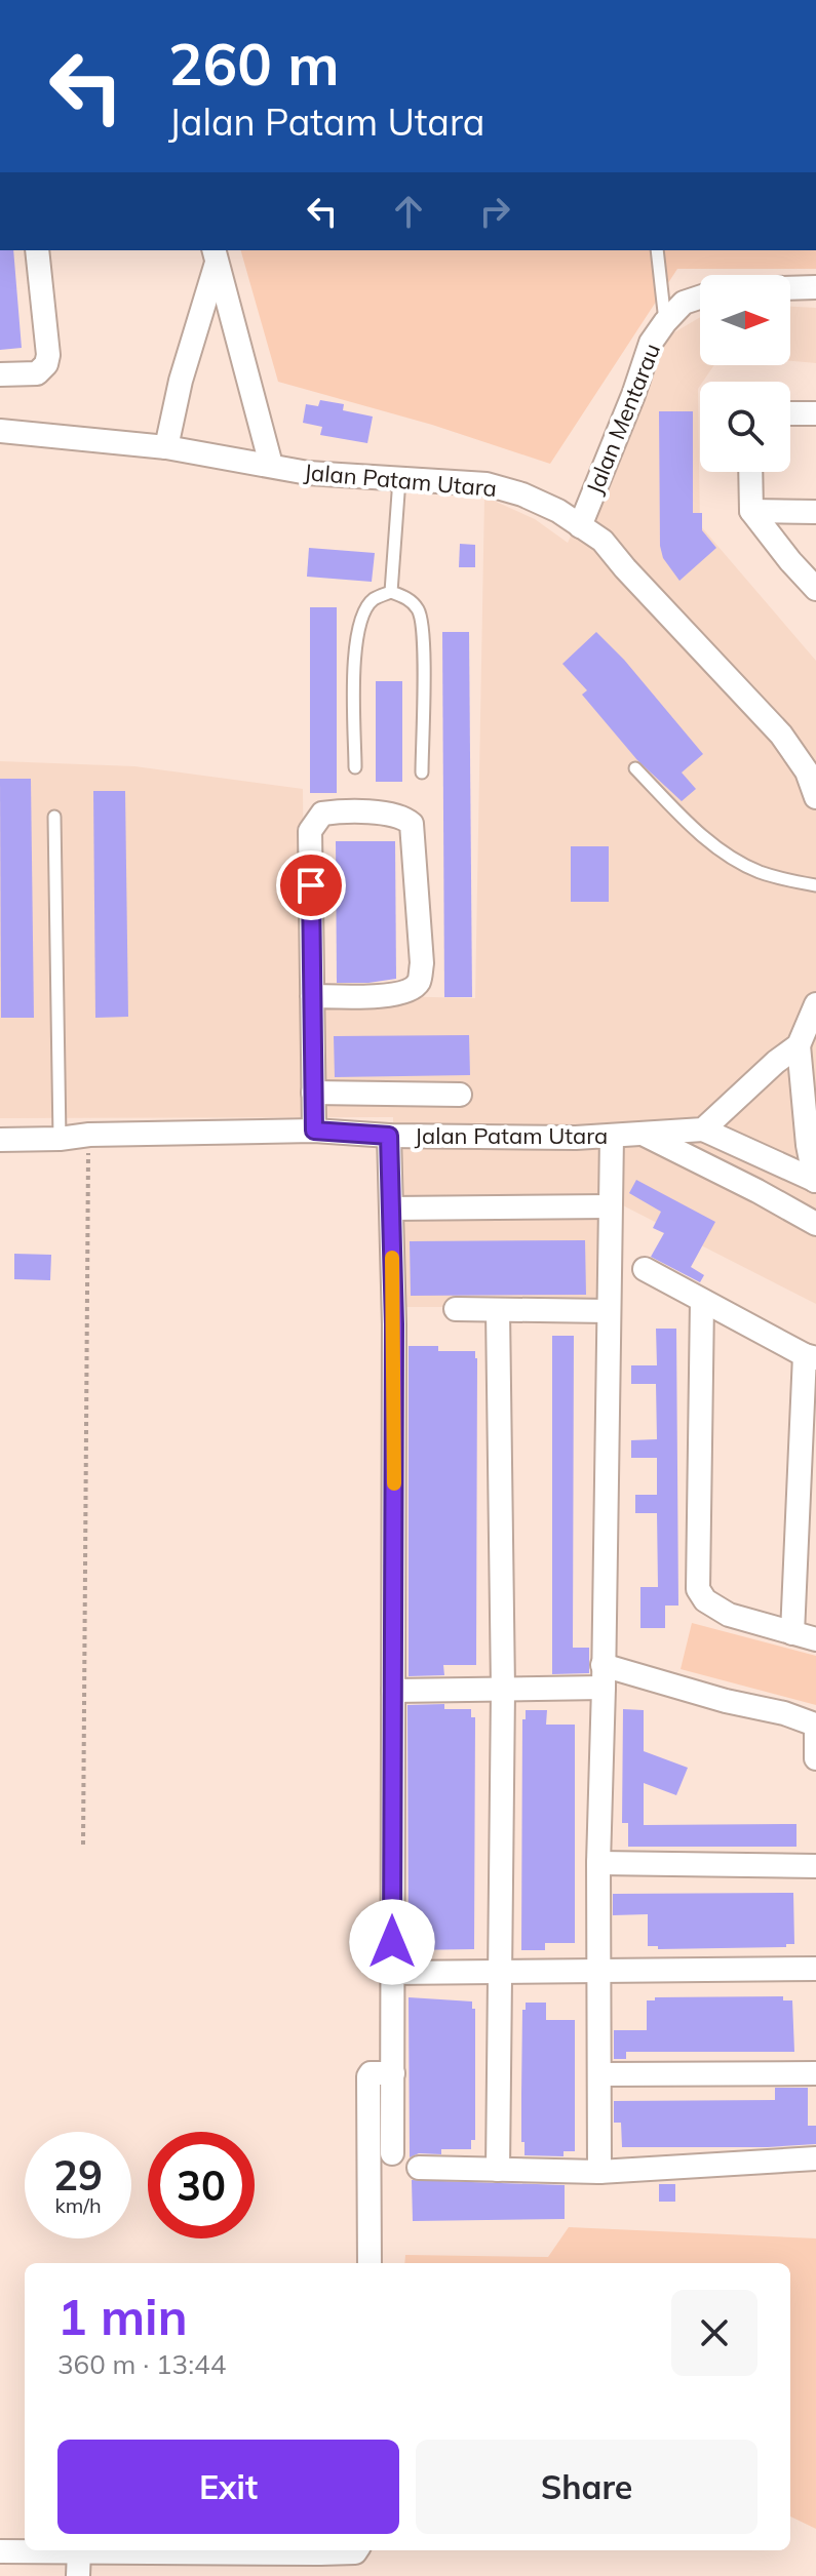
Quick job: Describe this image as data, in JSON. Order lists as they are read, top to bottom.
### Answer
{
  "streets": {
    "street": ["Jalan Mentarau", "Jalan Patam Utara"]
  },
  "crossings": [
    ["Jalan Mentarau", "Jalan Patam Utara"]
  ],
  "north": "right",
  "page": {
    "turn": ["260 m", "Jalan Patam Utara"],
    "speed": "29 km/h",
    "limit": "30",
    "heading": ["1 min", "360 m · 13:44"],
    "buttons": ["Exit", "Share"]
  }
}
